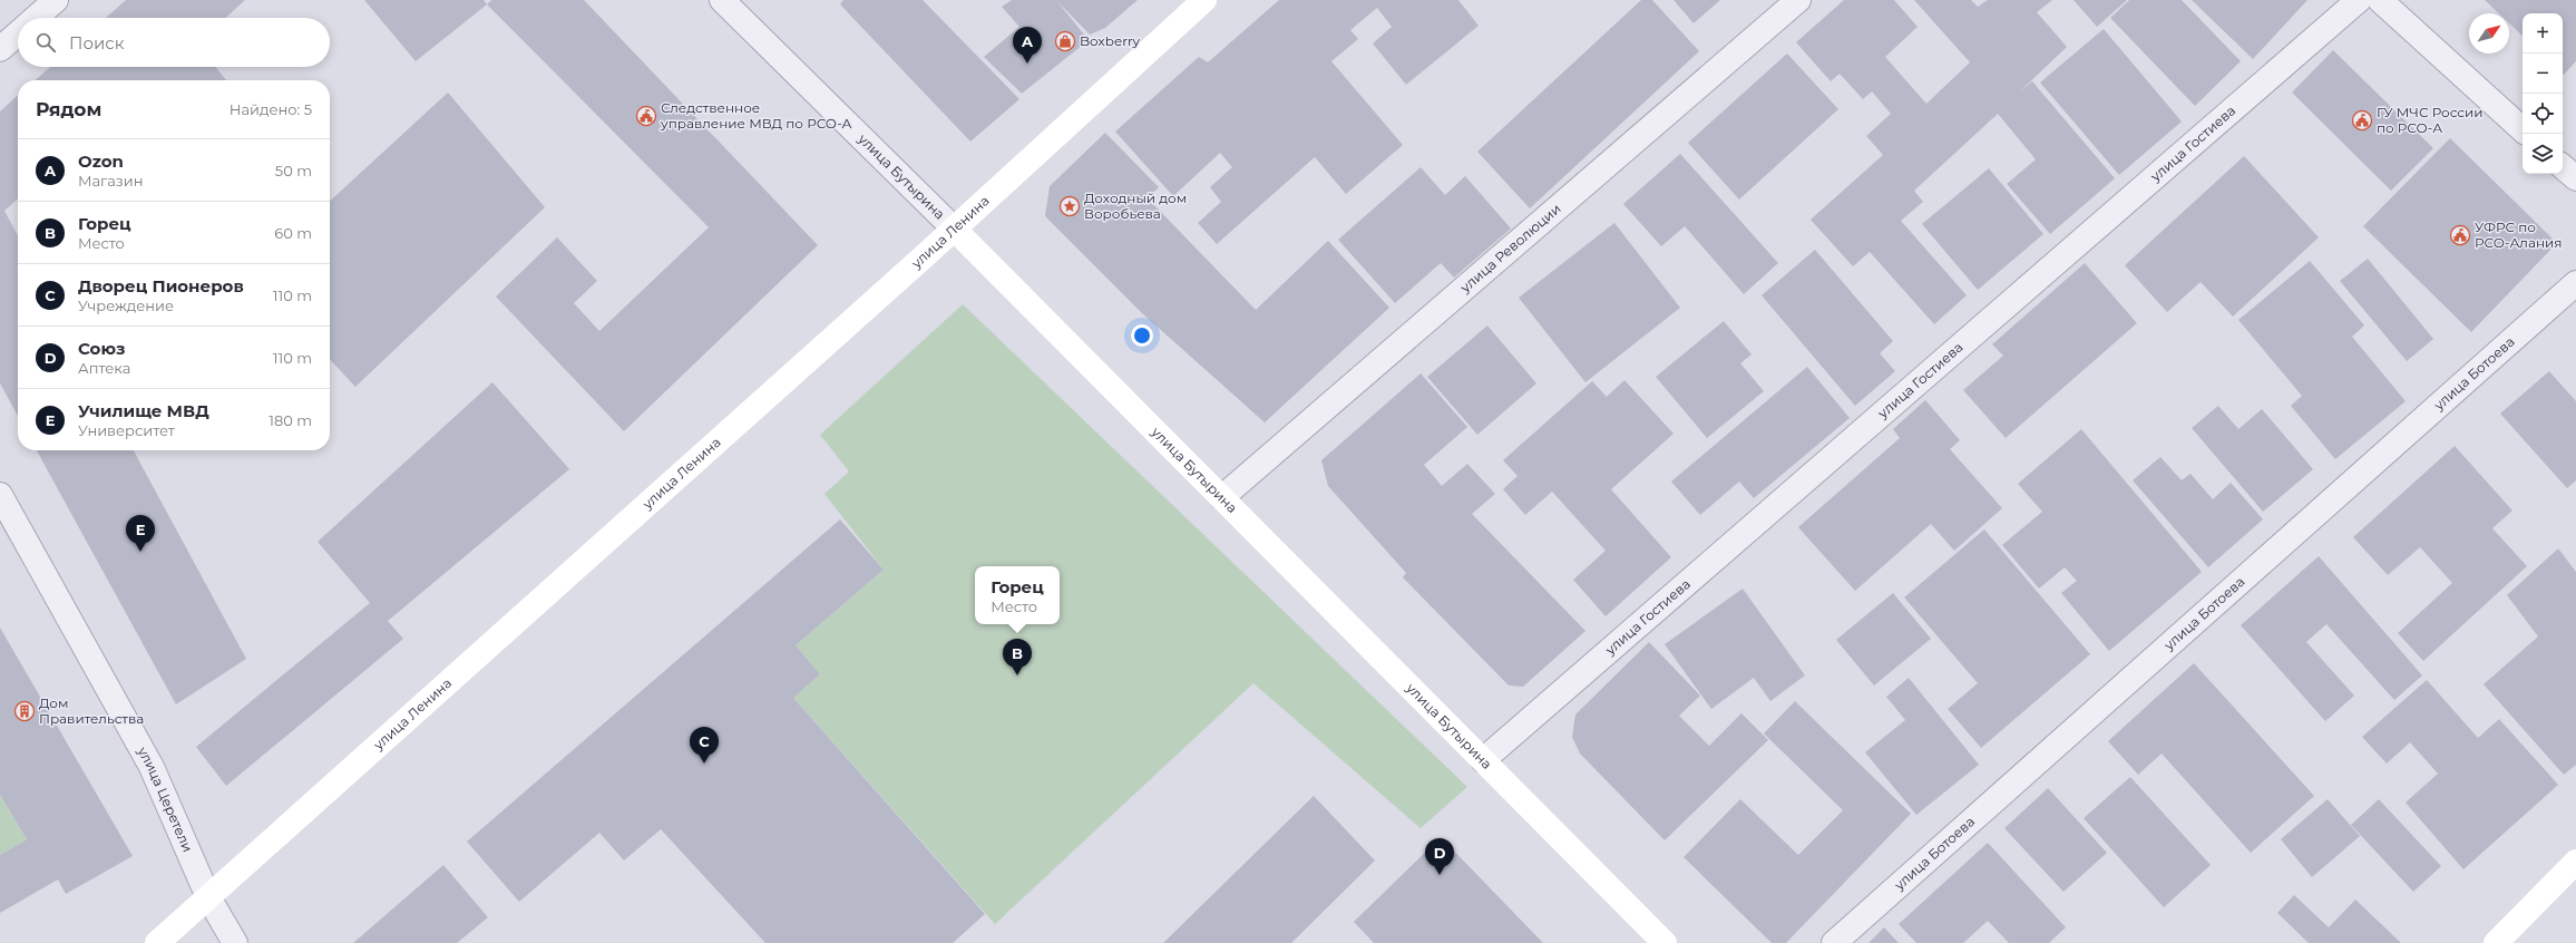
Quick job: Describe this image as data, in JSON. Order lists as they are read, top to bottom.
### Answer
{
  "streets": {
    "main road": ["улица Бутырина", "улица Ленина"],
    "street": [
      "улица Гостиева",
      "улица Революции",
      "улица Ботоева",
      "улица Церетели"
    ]
  },
  "crossings": [
    ["улица Гостиева", "улица Бутырина"],
    ["улица Бутырина", "улица Ленина"],
    ["улица Бутырина", "улица Революции"],
    ["улица Ленина", "улица Церетели"]
  ],
  "places": {
    "shop": ["Boxberry"],
    "public building": ["Следственное управление МВД по РСО-А", "ГУ МЧС России по РСО-А", "УФРС по РСО-Алания"],
    "place": ["Доходный дом Воробьева"],
    "building": ["Дом Правительства"]
  },
  "north": "top right",
  "page": {
    "map_buttons": ["+", "−"],
    "search": "Поиск",
    "pins": [
      "A",
      "E",
      "B",
      "C",
      "D"
    ],
    "heading": ["Рядом", "Найдено: 5"],
    "list": [
      {
        "mark": "A",
        "name": "Ozon",
        "note": "Магазин",
        "value": "50 m"
      },
      {
        "mark": "B",
        "name": "Горец",
        "note": "Место",
        "value": "60 m"
      },
      {
        "mark": "C",
        "name": "Дворец Пионеров",
        "note": "Учреждение",
        "value": "110 m"
      },
      {
        "mark": "D",
        "name": "Союз",
        "note": "Аптека",
        "value": "110 m"
      },
      {
        "mark": "E",
        "name": "Училище МВД",
        "note": "Университет",
        "value": "180 m"
      }
    ],
    "popup": ["Горец", "Место"]
  }
}
